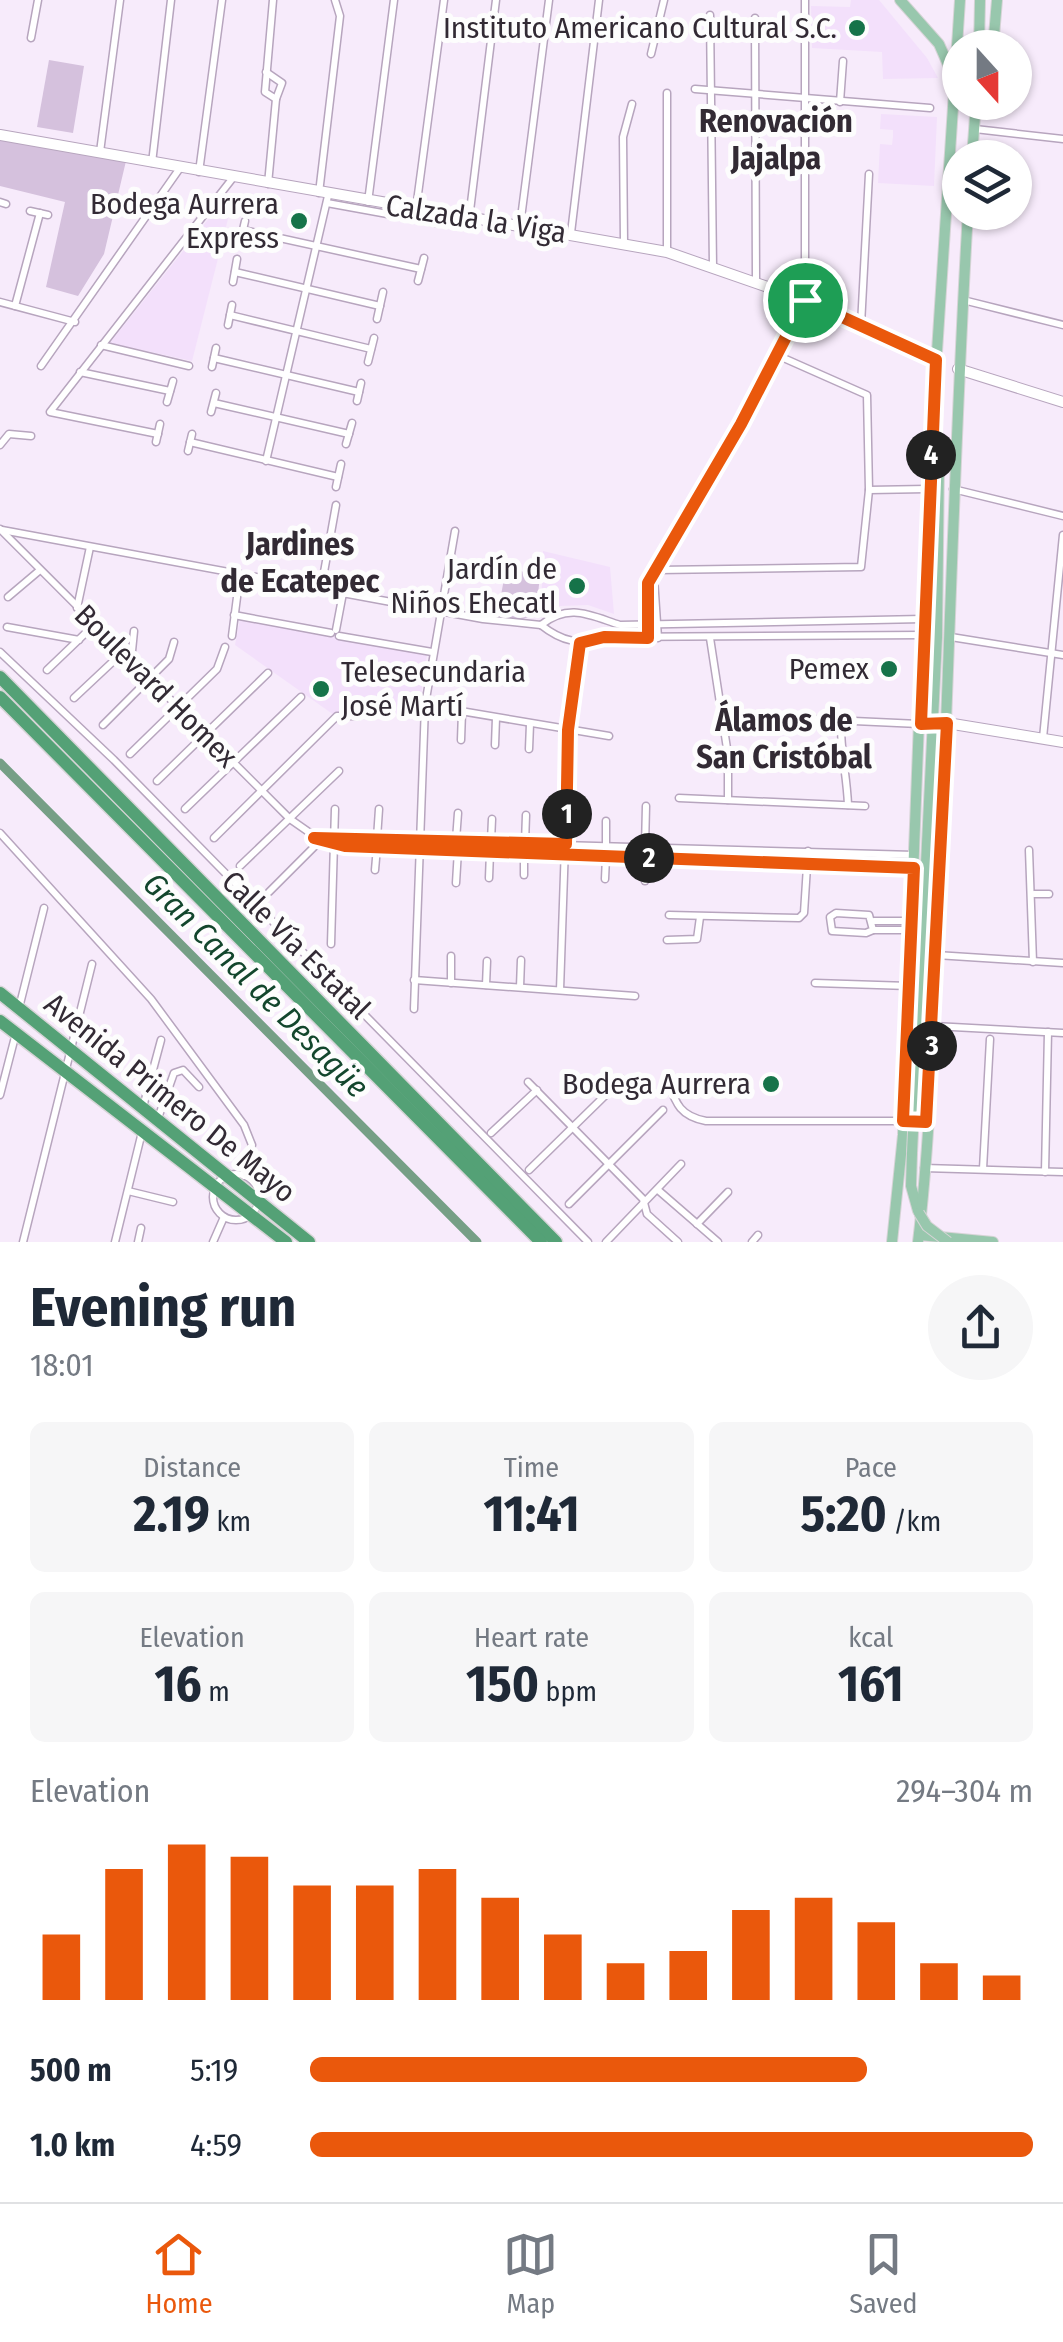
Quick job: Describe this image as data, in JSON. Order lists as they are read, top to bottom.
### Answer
{
  "streets": {
    "highway": ["Avenida Primero De Mayo"],
    "main road": ["Calzada la Viga"],
    "street": ["Boulevard Homex", "Calle Vía Estatal"]
  },
  "districts": ["Renovación Jajalpa", "Jardines de Ecatepec", "Álamos de San Cristóbal"],
  "water": ["Gran Canal de Desagüe"],
  "places": [
    "Instituto Americano Cultural S.C.",
    "Bodega Aurrera Express",
    "Jardín de Niños Ehecatl",
    "Pemex",
    "Telesecundaria José Martí",
    "Bodega Aurrera"
  ],
  "north": "bottom",
  "page": {
    "pins": [
      "4",
      "1",
      "2",
      "3"
    ],
    "heading": ["Evening run", "18:01"],
    "stats": [
      ["Distance", "2.19 km"],
      ["Time", "11:41"],
      ["Pace", "5:20 /km"],
      ["Elevation", "16 m"],
      ["Heart rate", "150 bpm"],
      ["kcal", "161"]
    ],
    "chart": ["Elevation", "294–304 m"],
    "list": [
      {
        "name": "500 m",
        "note": "5:19"
      },
      {
        "name": "1.0 km",
        "note": "4:59"
      }
    ],
    "tabs": ["Home", "Map", "Saved"]
  }
}
